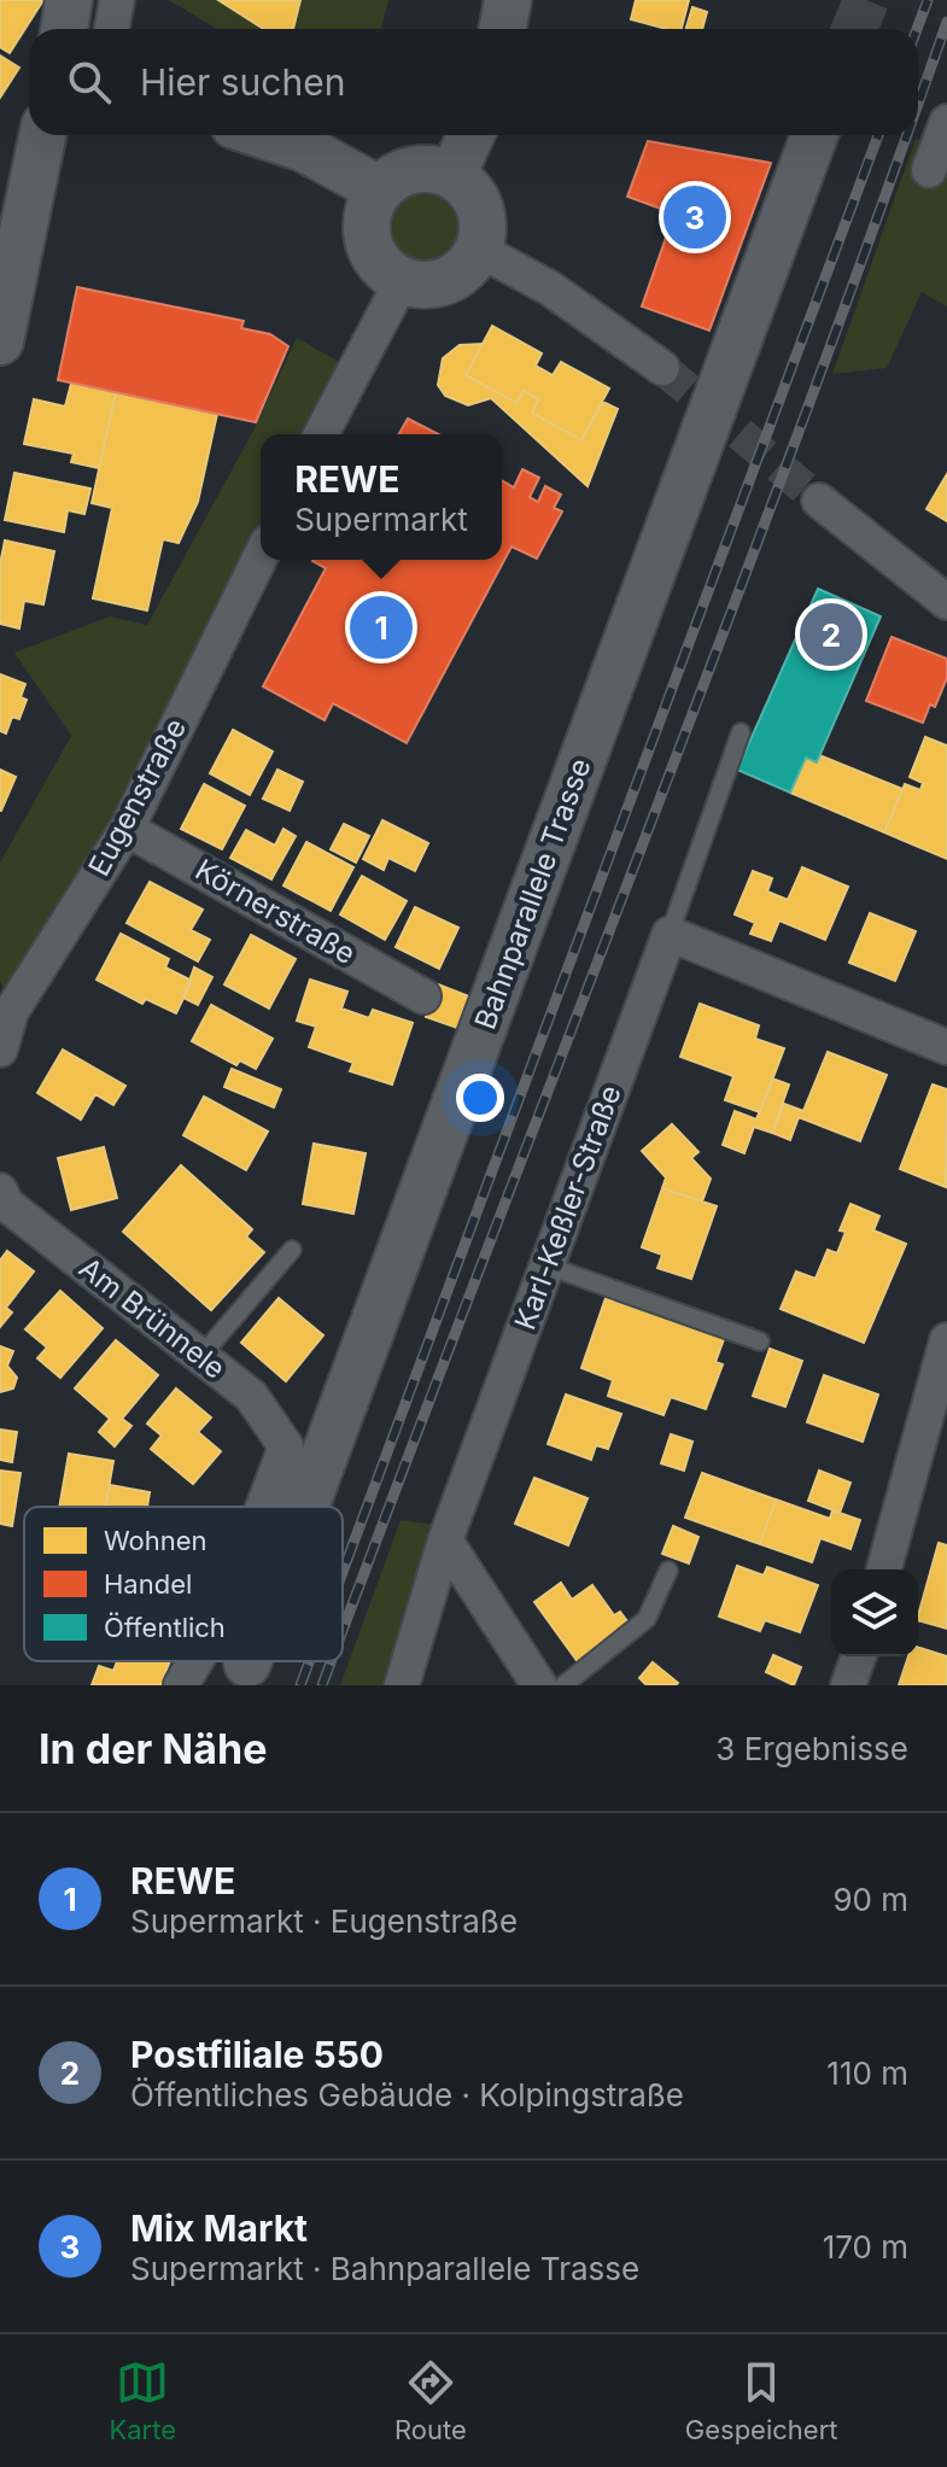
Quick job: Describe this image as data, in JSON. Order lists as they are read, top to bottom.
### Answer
{
  "streets": {
    "main road": ["Bahnparallele Trasse"],
    "street": [
      "Eugenstraße",
      "Körnerstraße",
      "Karl-Keßler-Straße",
      "Am Brünnele"
    ]
  },
  "crossings": [
    ["Eugenstraße", "Körnerstraße"]
  ],
  "legend": ["Wohnen", "Handel", "Öffentlich"],
  "page": {
    "search": "Hier suchen",
    "pins": ["3", "1", "2"],
    "popup": ["REWE", "Supermarkt"],
    "heading": ["In der Nähe", "3 Ergebnisse"],
    "list": [
      {
        "mark": "1",
        "name": "REWE",
        "note": "Supermarkt · Eugenstraße",
        "value": "90 m"
      },
      {
        "mark": "2",
        "name": "Postfiliale 550",
        "note": "Öffentliches Gebäude · Kolpingstraße",
        "value": "110 m"
      },
      {
        "mark": "3",
        "name": "Mix Markt",
        "note": "Supermarkt · Bahnparallele Trasse",
        "value": "170 m"
      }
    ],
    "nav": ["Karte", "Route", "Gespeichert"]
  }
}
